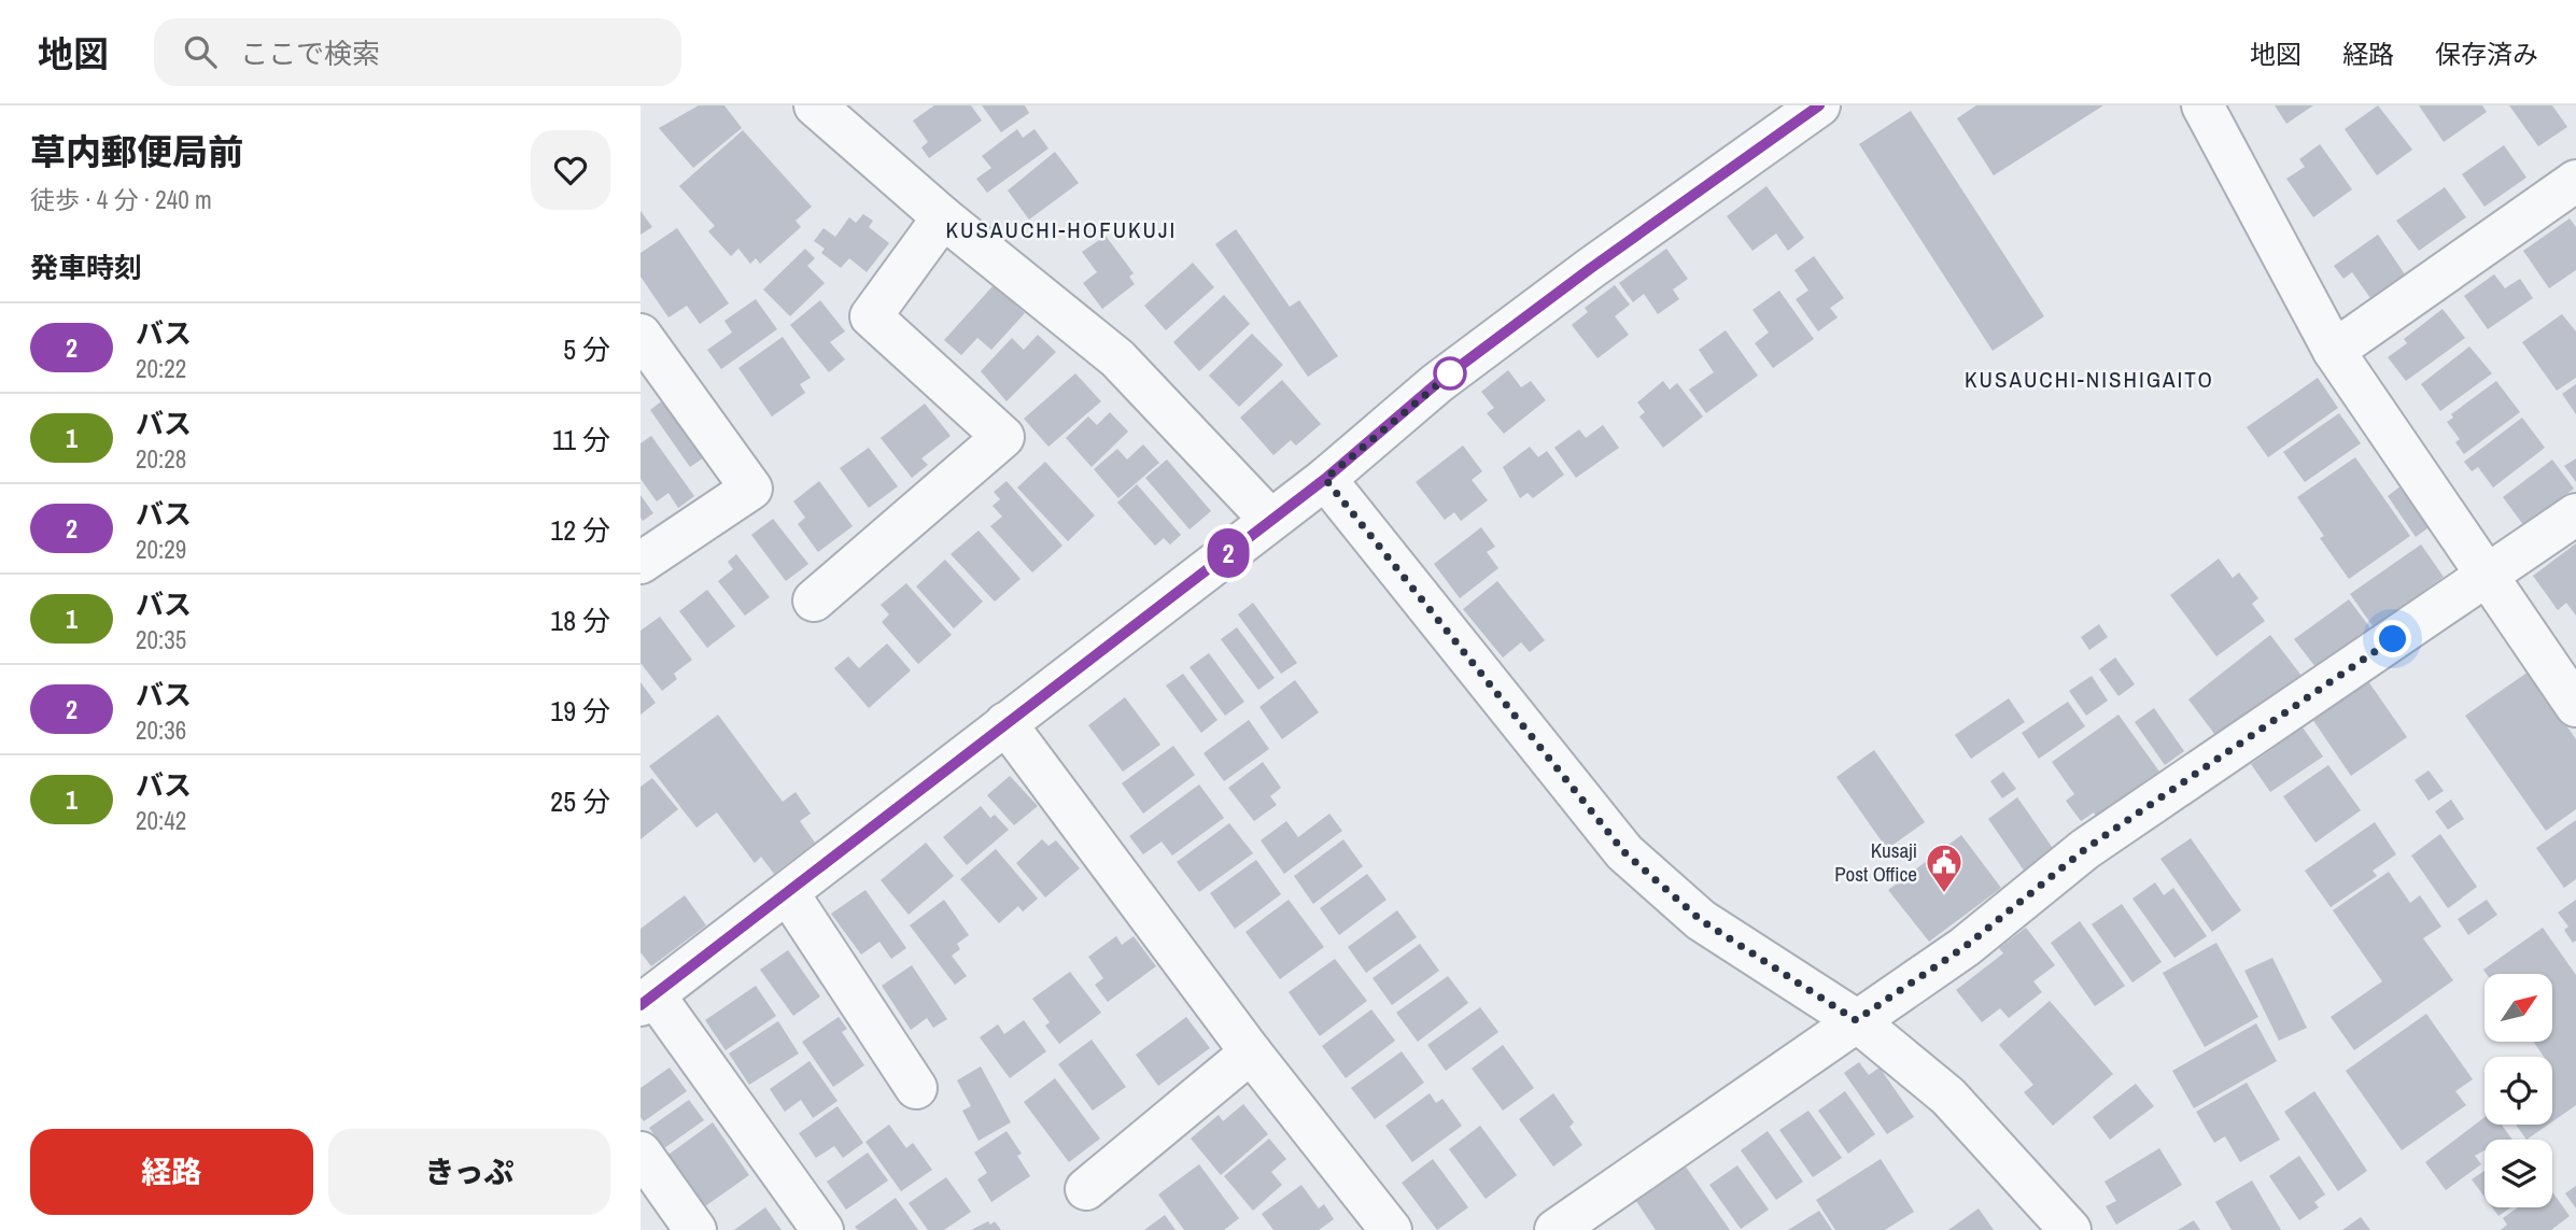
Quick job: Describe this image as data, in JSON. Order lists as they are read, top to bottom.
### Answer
{
  "districts": ["KUSAUCHI-HOFUKUJI", "KUSAUCHI-NISHIGAITO"],
  "places": {
    "public building": ["Kusaji Post Office"]
  },
  "lines": ["bus line 2"],
  "north": "top right",
  "page": {
    "header": "地図",
    "search": "ここで検索",
    "nav": ["地図", "経路", "保存済み"],
    "heading": [
      ["草内郵便局前", "徒歩 · 4 分 · 240 m"],
      "発車時刻"
    ],
    "on_map": "2",
    "list": [
      {
        "mark": "2",
        "name": "バス",
        "note": "20:22",
        "value": "5 分"
      },
      {
        "mark": "1",
        "name": "バス",
        "note": "20:28",
        "value": "11 分"
      },
      {
        "mark": "2",
        "name": "バス",
        "note": "20:29",
        "value": "12 分"
      },
      {
        "mark": "1",
        "name": "バス",
        "note": "20:35",
        "value": "18 分"
      },
      {
        "mark": "2",
        "name": "バス",
        "note": "20:36",
        "value": "19 分"
      },
      {
        "mark": "1",
        "name": "バス",
        "note": "20:42",
        "value": "25 分"
      }
    ],
    "buttons": ["経路", "きっぷ"]
  }
}
